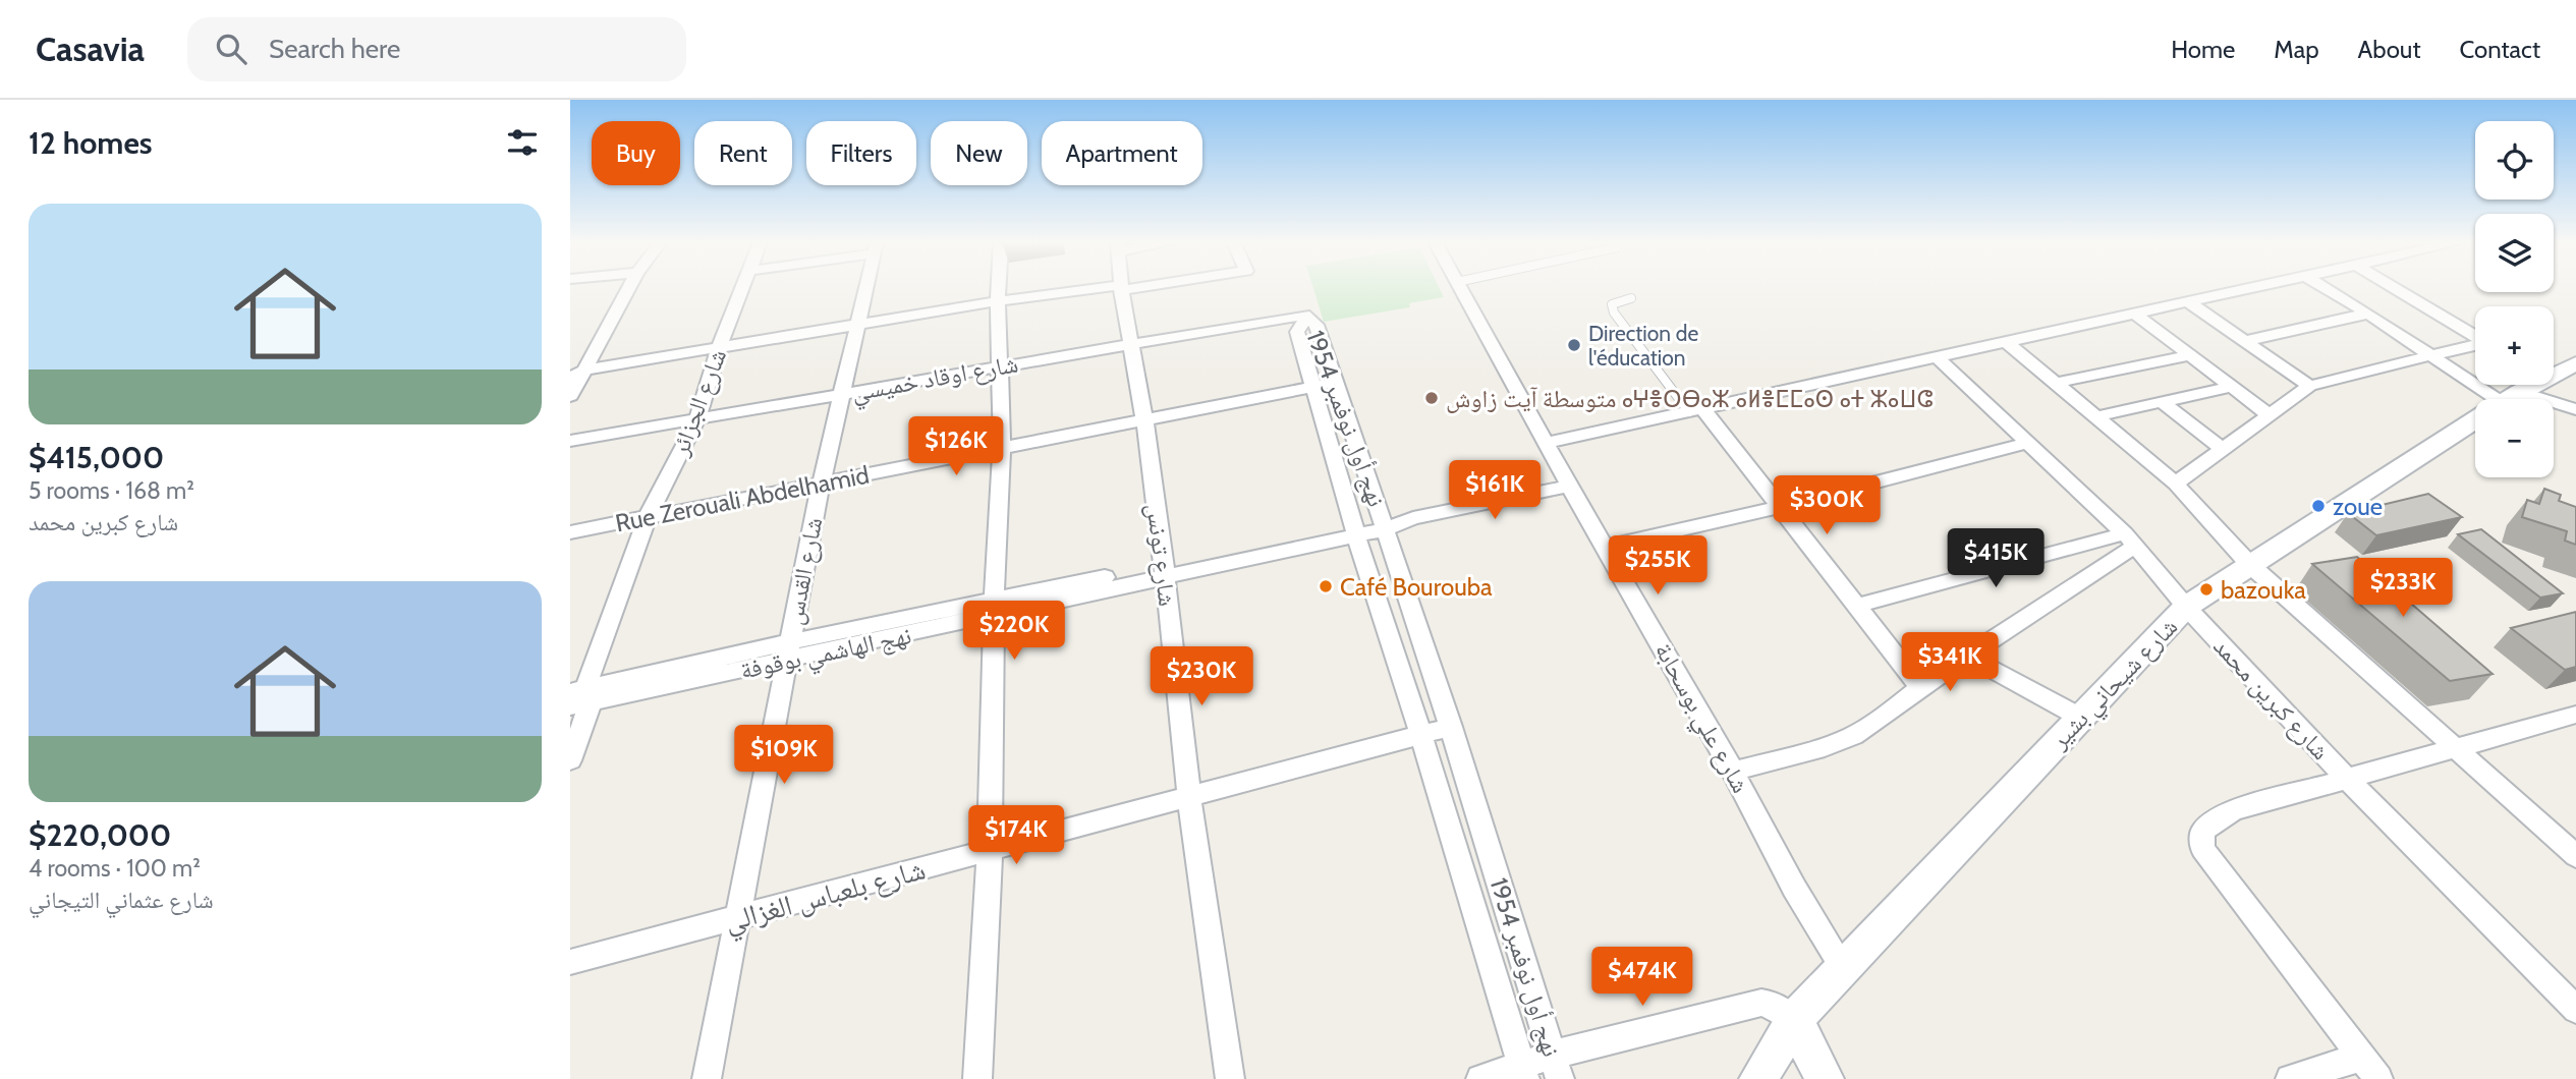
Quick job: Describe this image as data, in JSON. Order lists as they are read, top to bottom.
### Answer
{
  "streets": {
    "main road": ["شارع شيحاني بشير"],
    "street": [
      "شارع اوقاد خميسي",
      "شارع الجزائر",
      "نهج أول نوفمبر 1954",
      "Rue Zerouali Abdelhamid",
      "شارع تونس",
      "شارع القدس",
      "نهج الهاشمي بوقوفة",
      "شارع كبرين محمد",
      "شارع علي بوسحابة",
      "شارع بلعباس الغزالي"
    ]
  },
  "crossings": [
    ["شارع اوقاد خميسي", "شارع الجزائر"],
    ["شارع اوقاد خميسي", "نهج أول نوفمبر 1954"],
    ["شارع اوقاد خميسي", "شارع تونس"],
    ["شارع اوقاد خميسي", "شارع القدس"],
    ["شارع الجزائر", "Rue Zerouali Abdelhamid"],
    ["شارع الجزائر", "نهج الهاشمي بوقوفة"],
    ["نهج أول نوفمبر 1954", "Rue Zerouali Abdelhamid"],
    ["نهج أول نوفمبر 1954", "نهج الهاشمي بوقوفة"],
    ["نهج أول نوفمبر 1954", "شارع بلعباس الغزالي"],
    ["Rue Zerouali Abdelhamid", "شارع تونس"],
    ["Rue Zerouali Abdelhamid", "شارع القدس"],
    ["شارع تونس", "نهج الهاشمي بوقوفة"],
    ["شارع تونس", "شارع بلعباس الغزالي"],
    ["شارع القدس", "نهج الهاشمي بوقوفة"],
    ["شارع القدس", "شارع بلعباس الغزالي"],
    ["نهج الهاشمي بوقوفة", "شارع علي بوسحابة"],
    ["شارع شيحاني بشير", "شارع كبرين محمد"],
    ["شارع شيحاني بشير", "شارع علي بوسحابة"]
  ],
  "places": [
    "Direction de l'éducation",
    "متوسطة آيت زاوش ⴰⵖⴻⵔⴱⴰⵣ ⴰⵍⴻⵎⵎⴰⵙ ⴰⵜ ⵣⴰⵡⵛ",
    "zoue",
    "Café Bourouba",
    "bazouka"
  ],
  "page": {
    "header": "Casavia",
    "search": "Search here",
    "nav": [
      "Home",
      "Map",
      "About",
      "Contact"
    ],
    "heading": "12 homes",
    "map_buttons": ["+", "−"],
    "chip": [
      "Buy",
      "Rent",
      "Filters",
      "New",
      "Apartment"
    ],
    "list": [
      {
        "name": "$415,000",
        "note": "5 rooms · 168 m² · شارع كبرين محمد"
      },
      {
        "name": "$220,000",
        "note": "4 rooms · 100 m² · شارع عثماني التيجاني"
      }
    ],
    "price": [
      "$126K",
      "$161K",
      "$300K",
      "$415K",
      "$255K",
      "$233K",
      "$220K",
      "$341K",
      "$230K",
      "$109K",
      "$174K",
      "$474K"
    ]
  }
}
